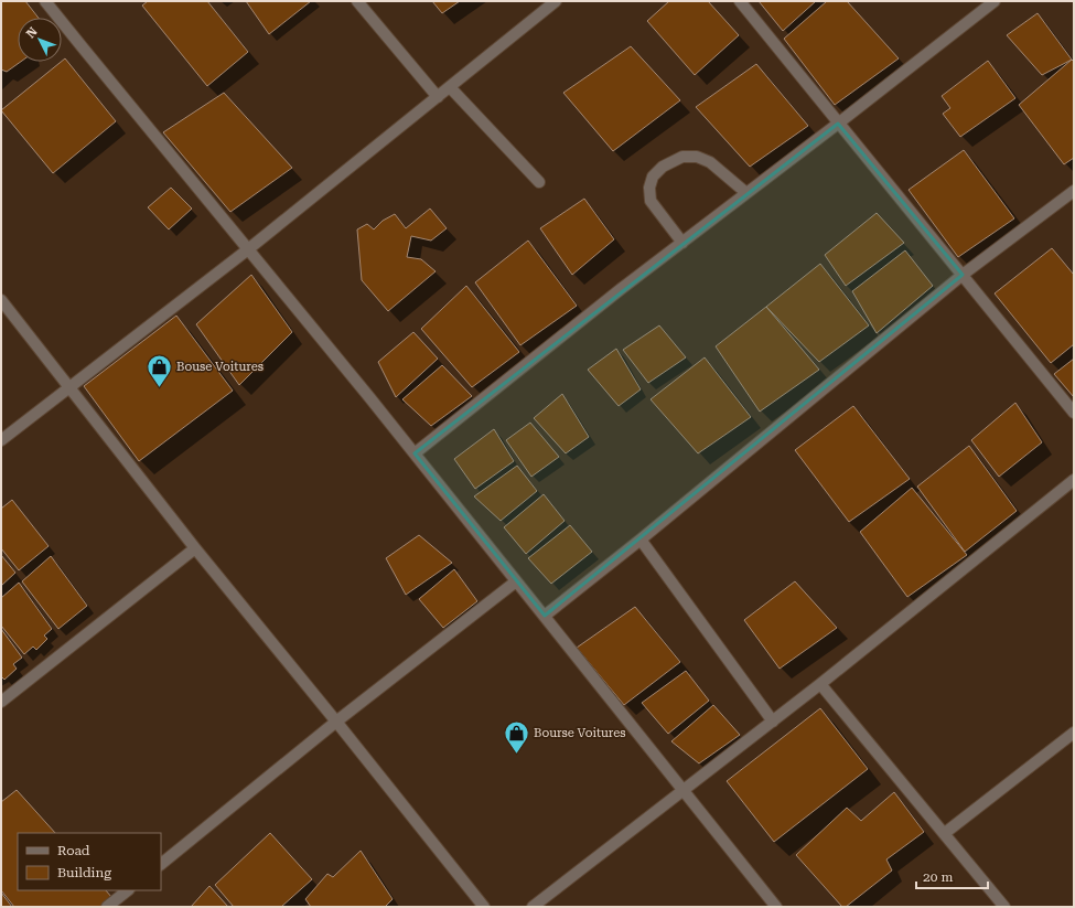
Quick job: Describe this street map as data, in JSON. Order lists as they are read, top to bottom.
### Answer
{
  "places": {
    "shop": ["Bouse Voitures", "Bourse Voitures"]
  },
  "legend": ["Road", "Building"],
  "scale_bar": "20 m",
  "north": "top left"
}
